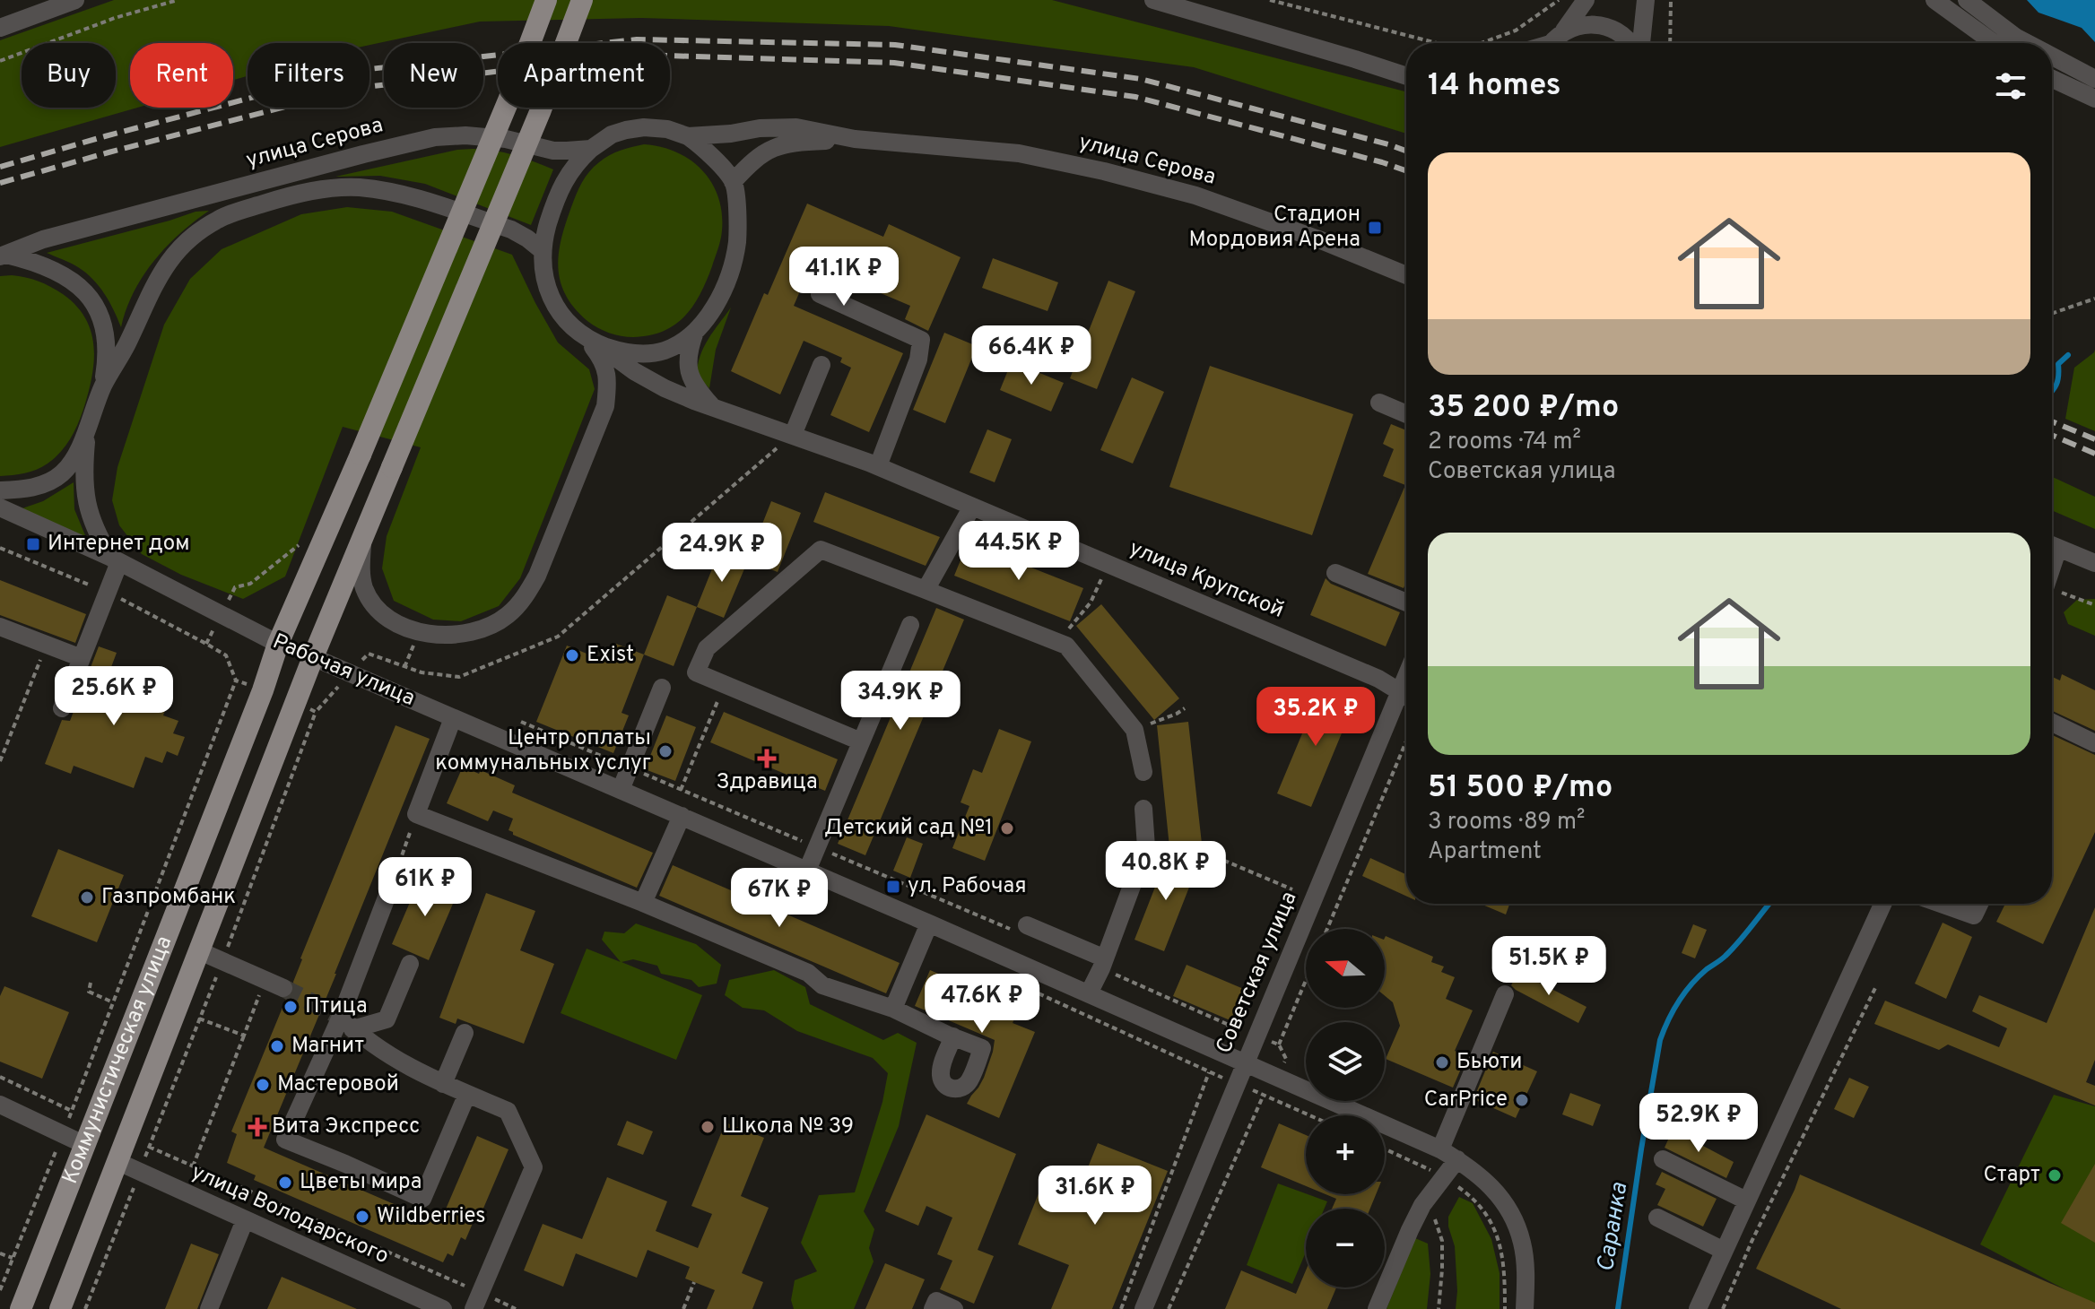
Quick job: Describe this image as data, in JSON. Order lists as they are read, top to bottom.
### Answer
{
  "streets": {
    "main road": ["Рабочая улица", "Коммунистическая улица"],
    "street": [
      "улица Серова",
      "улица Крупской",
      "Советская улица",
      "улица Володарского"
    ]
  },
  "crossings": [
    ["улица Серова", "улица Крупской"],
    ["Рабочая улица", "Советская улица"],
    ["Рабочая улица", "Коммунистическая улица"],
    ["Коммунистическая улица", "улица Володарского"]
  ],
  "water": ["Саранка"],
  "places": {
    "transit": ["Стадион Мордовия Арена", "Интернет дом", "ул. Рабочая"],
    "other": [
      "Exist",
      "Центр оплаты коммунальных услуг",
      "Детский сад №1",
      "Газпромбанк",
      "Птица",
      "Магнит",
      "Бьюти",
      "Мастеровой",
      "CarPrice",
      "Школа № 39",
      "Старт",
      "Цветы мира",
      "Wildberries"
    ],
    "health": ["Здравица", "Вита Экспресс"]
  },
  "north": "left",
  "page": {
    "chip": [
      "Buy",
      "Rent",
      "Filters",
      "New",
      "Apartment"
    ],
    "heading": "14 homes",
    "list": [
      {
        "name": "35 200 ₽/mo",
        "note": "2 rooms · 74 m² · Советская улица"
      },
      {
        "name": "51 500 ₽/mo",
        "note": "3 rooms · 89 m² · Apartment"
      }
    ],
    "price": [
      "41.1K ₽",
      "66.4K ₽",
      "44.5K ₽",
      "24.9K ₽",
      "25.6K ₽",
      "34.9K ₽",
      "35.2K ₽",
      "40.8K ₽",
      "61K ₽",
      "67K ₽",
      "51.5K ₽",
      "47.6K ₽",
      "52.9K ₽",
      "31.6K ₽"
    ],
    "map_buttons": ["+", "−"]
  }
}
